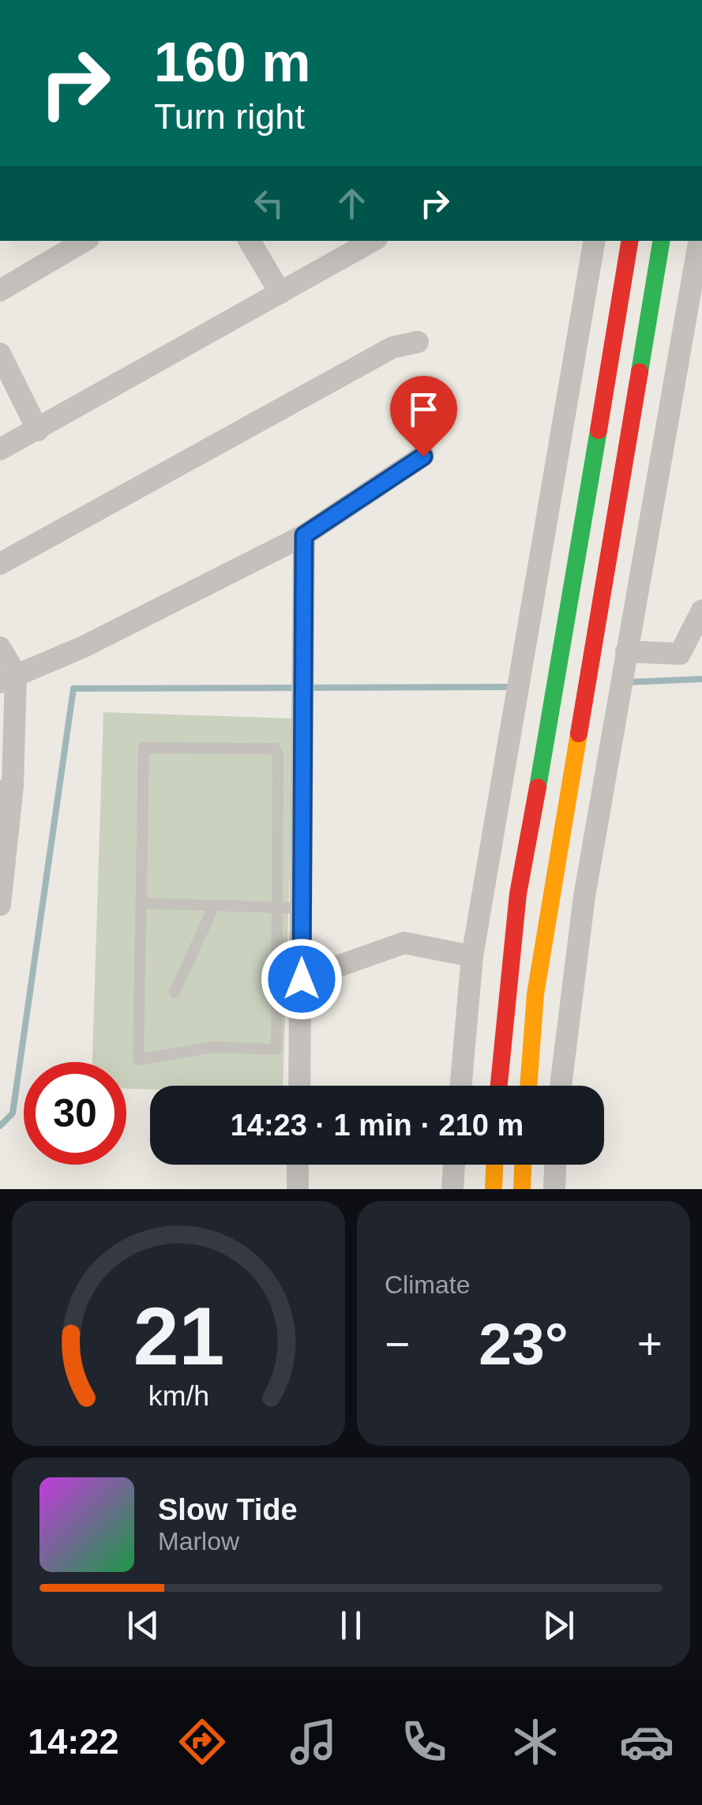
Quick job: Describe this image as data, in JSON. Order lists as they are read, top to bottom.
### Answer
{
  "page": {
    "turn": ["160 m", "Turn right"],
    "limit": "30",
    "trip": "14:23 · 1 min · 210 m",
    "tile": "Climate",
    "heat": ["−", "23°", "+"],
    "song": ["Slow Tide", "Marlow"],
    "tabs": "14:22",
    "gauge": ["21", "km/h"]
  }
}
